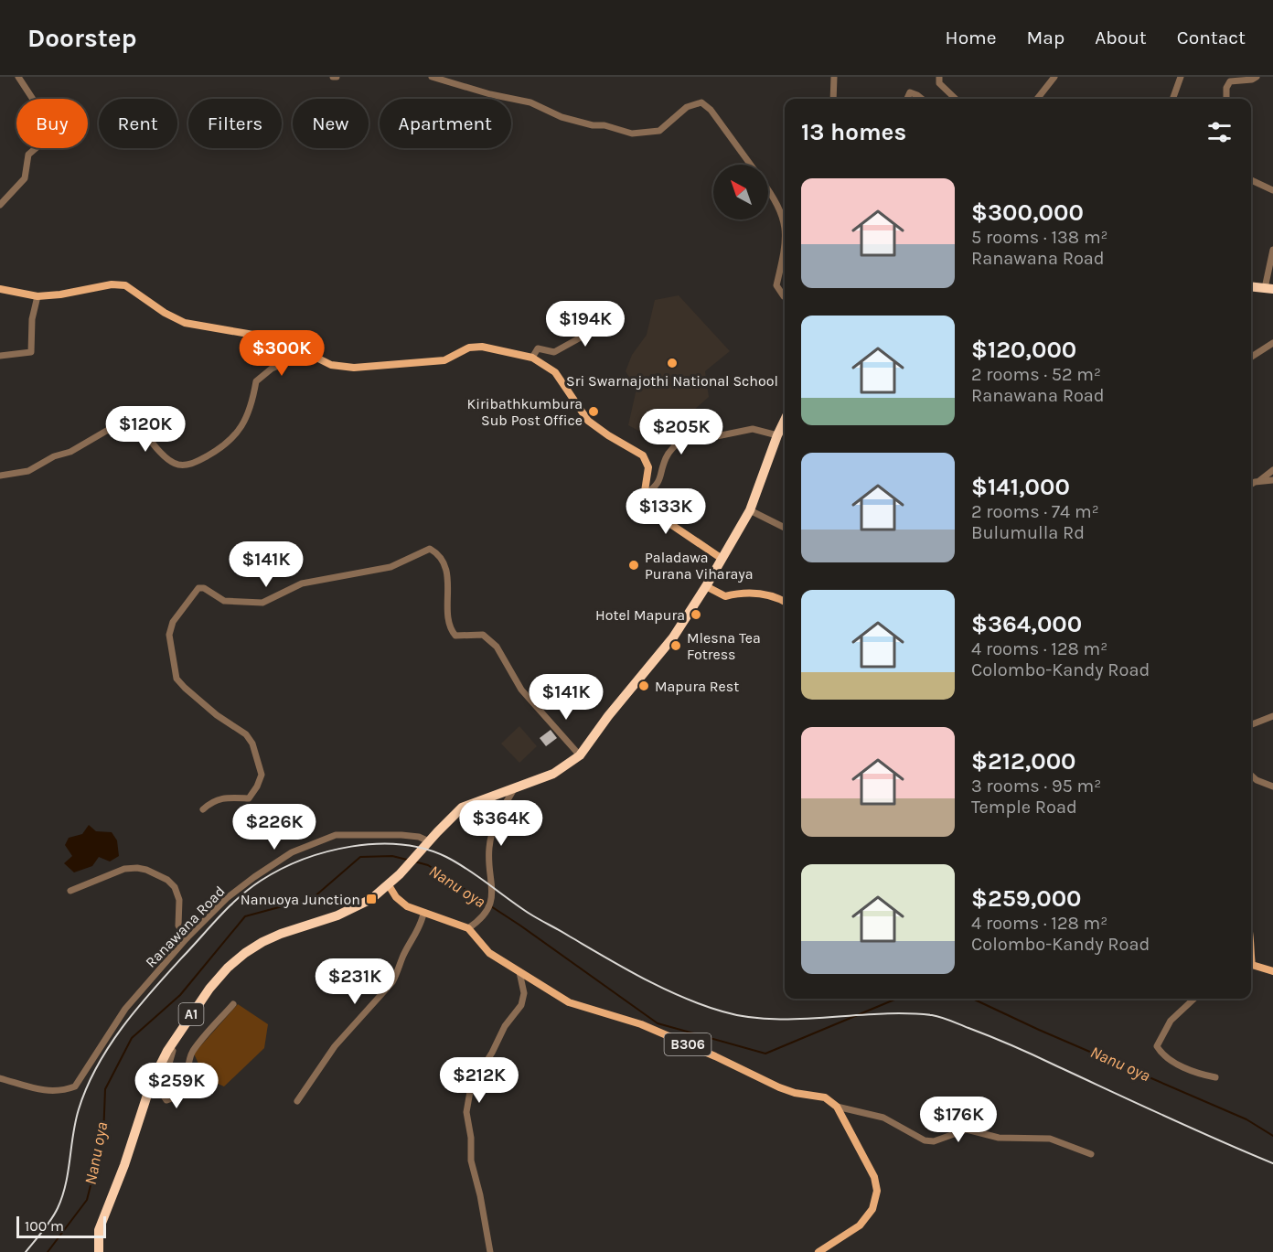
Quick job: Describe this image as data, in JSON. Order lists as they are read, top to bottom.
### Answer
{
  "streets": {
    "highway": ["A1"],
    "main road": ["B306"],
    "street": ["Ranawana Road"]
  },
  "crossings": [
    ["Ranawana Road", "A1"]
  ],
  "water": ["Nanu oya"],
  "places": {
    "other": [
      "Sri Swarnajothi National School",
      "Kiribathkumbura Sub Post Office",
      "Paladawa Purana Viharaya",
      "Hotel Mapura",
      "Mlesna Tea Fotress",
      "Mapura Rest"
    ],
    "transit": ["Nanuoya Junction"]
  },
  "scale_bar": "100 m",
  "north": "top left",
  "page": {
    "header": "Doorstep",
    "nav": [
      "Home",
      "Map",
      "About",
      "Contact"
    ],
    "chip": [
      "Buy",
      "Rent",
      "Filters",
      "New",
      "Apartment"
    ],
    "heading": "13 homes",
    "list": [
      {
        "name": "$300,000",
        "note": "5 rooms · 138 m² · Ranawana Road"
      },
      {
        "name": "$120,000",
        "note": "2 rooms · 52 m² · Ranawana Road"
      },
      {
        "name": "$141,000",
        "note": "2 rooms · 74 m² · Bulumulla Rd"
      },
      {
        "name": "$364,000",
        "note": "4 rooms · 128 m² · Colombo-Kandy Road"
      },
      {
        "name": "$212,000",
        "note": "3 rooms · 95 m² · Temple Road"
      },
      {
        "name": "$259,000",
        "note": "4 rooms · 128 m² · Colombo-Kandy Road"
      }
    ],
    "price": [
      "$194K",
      "$300K",
      "$120K",
      "$205K",
      "$133K",
      "$141K",
      "$141K",
      "$364K",
      "$226K",
      "$231K",
      "$212K",
      "$259K",
      "$176K"
    ],
    "scale": "100 m"
  }
}
